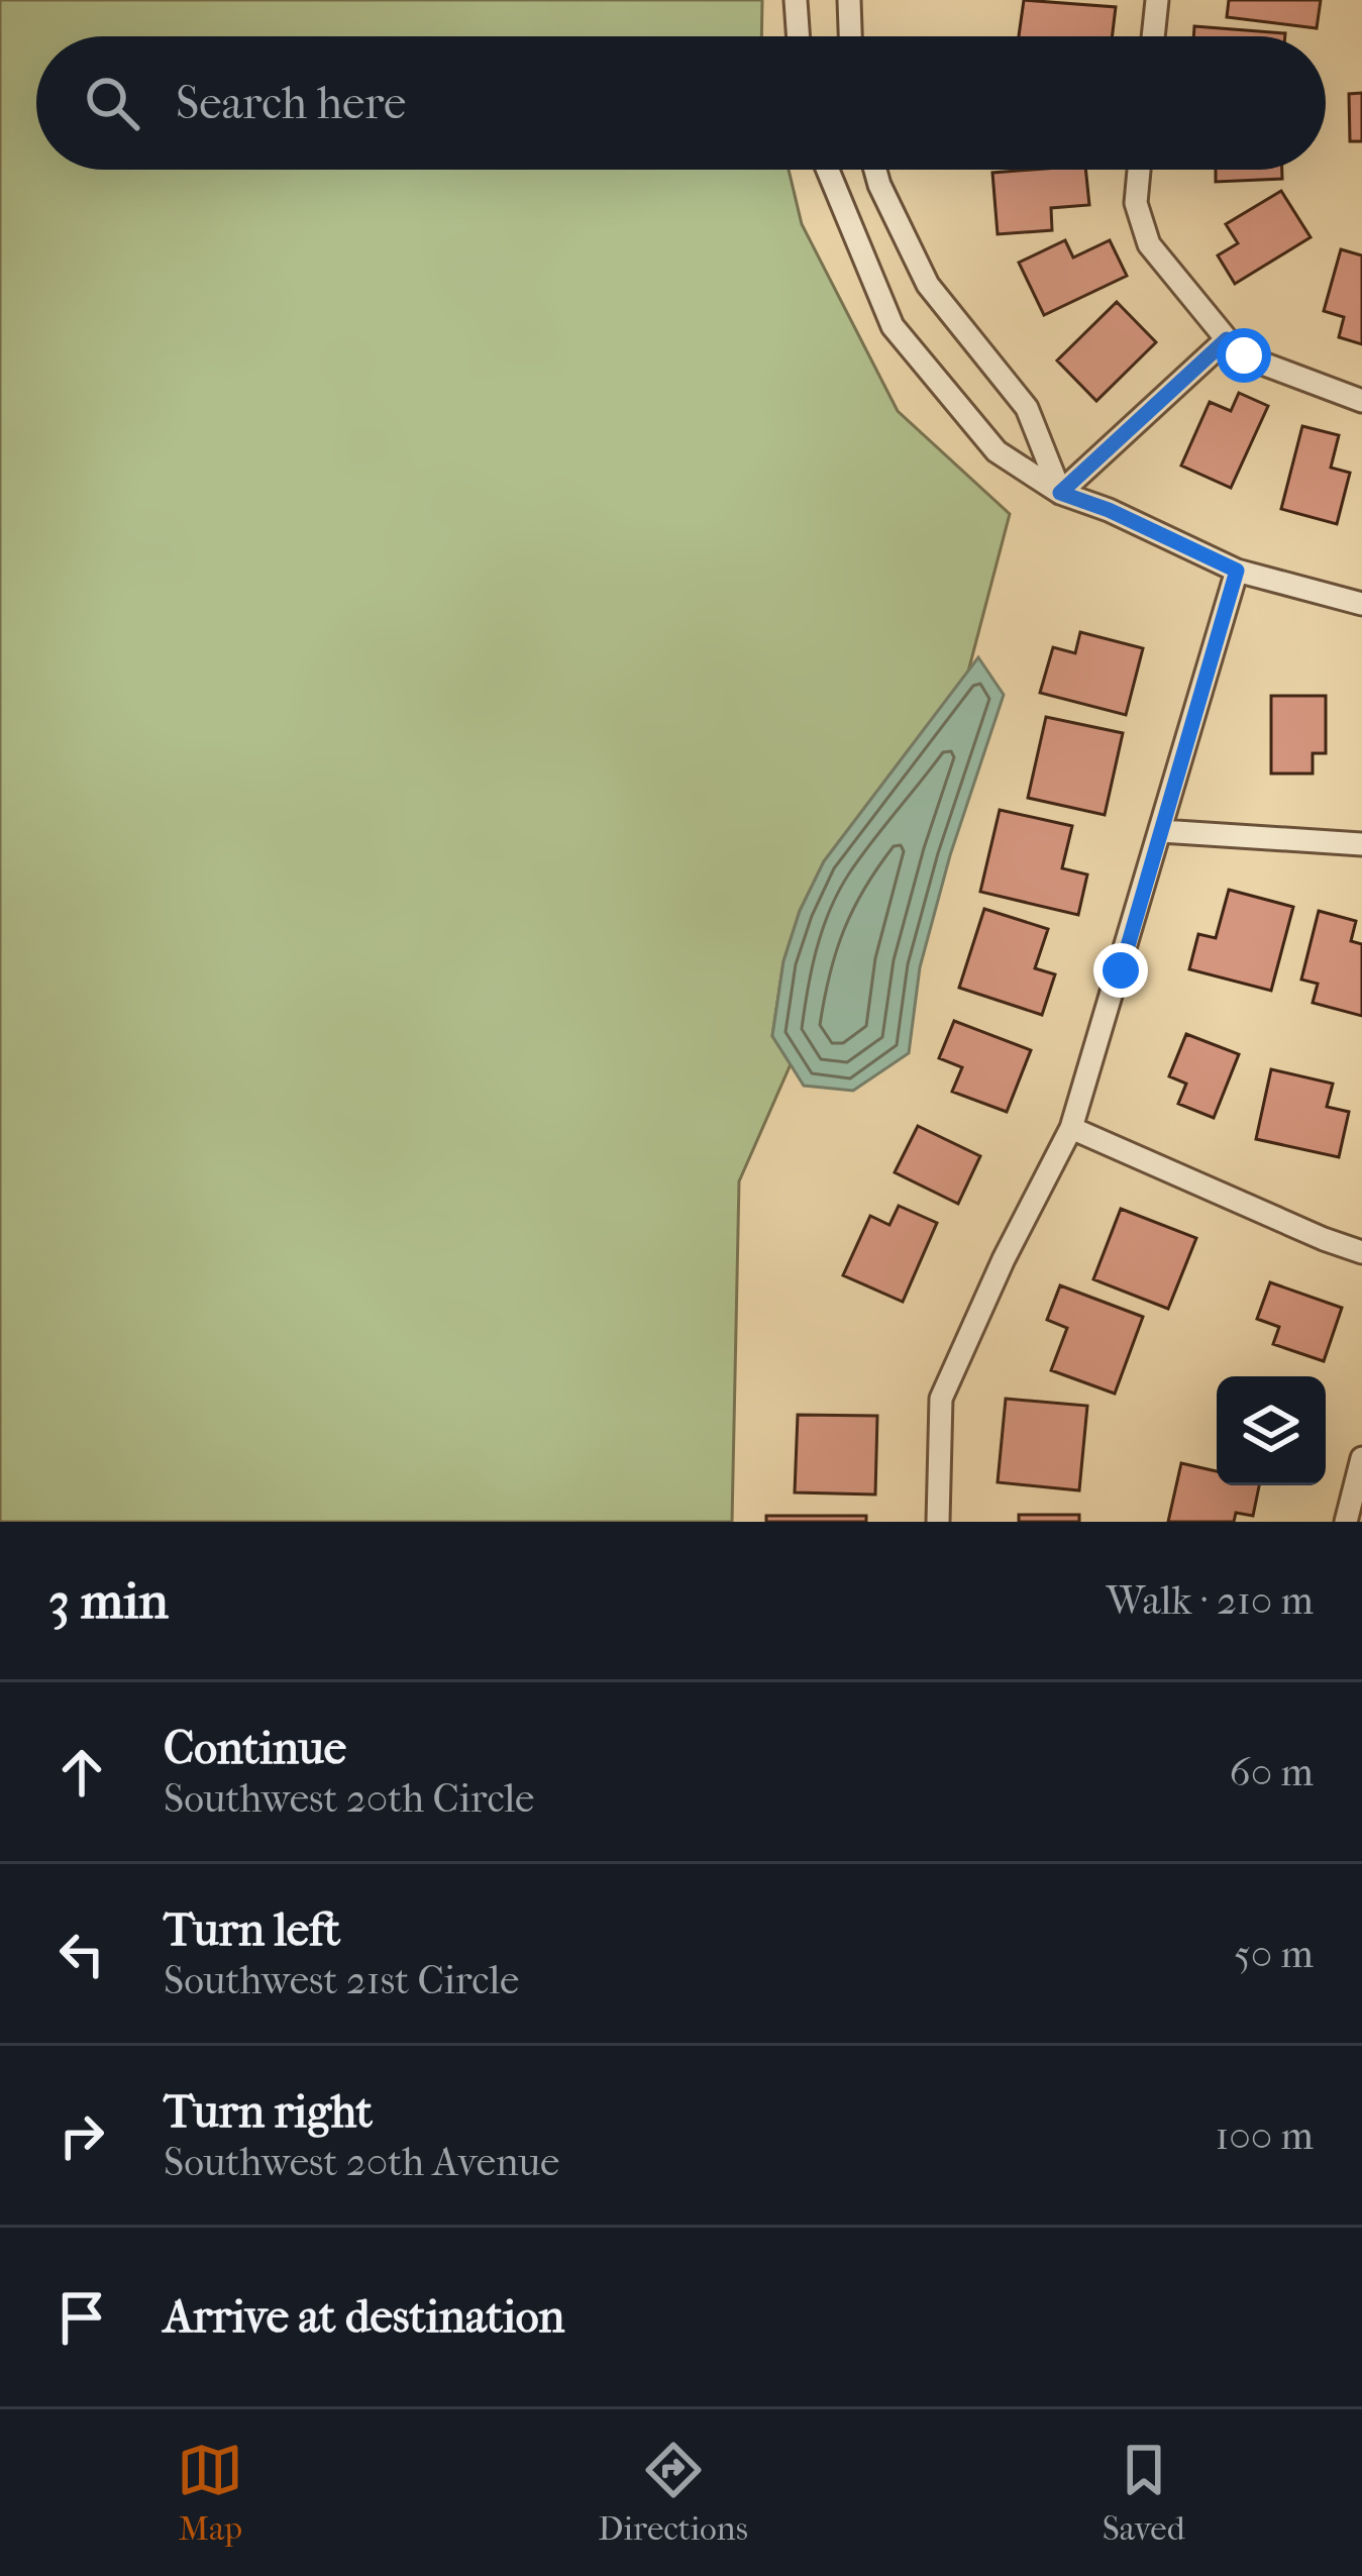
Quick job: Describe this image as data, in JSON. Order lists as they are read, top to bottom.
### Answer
{
  "page": {
    "search": "Search here",
    "heading": ["3 min", "Walk · 210 m"],
    "list": [
      ["Continue", "Southwest 20th Circle", "60 m"],
      ["Turn left", "Southwest 21st Circle", "50 m"],
      ["Turn right", "Southwest 20th Avenue", "100 m"],
      "Arrive at destination"
    ],
    "nav": ["Map", "Directions", "Saved"]
  }
}
